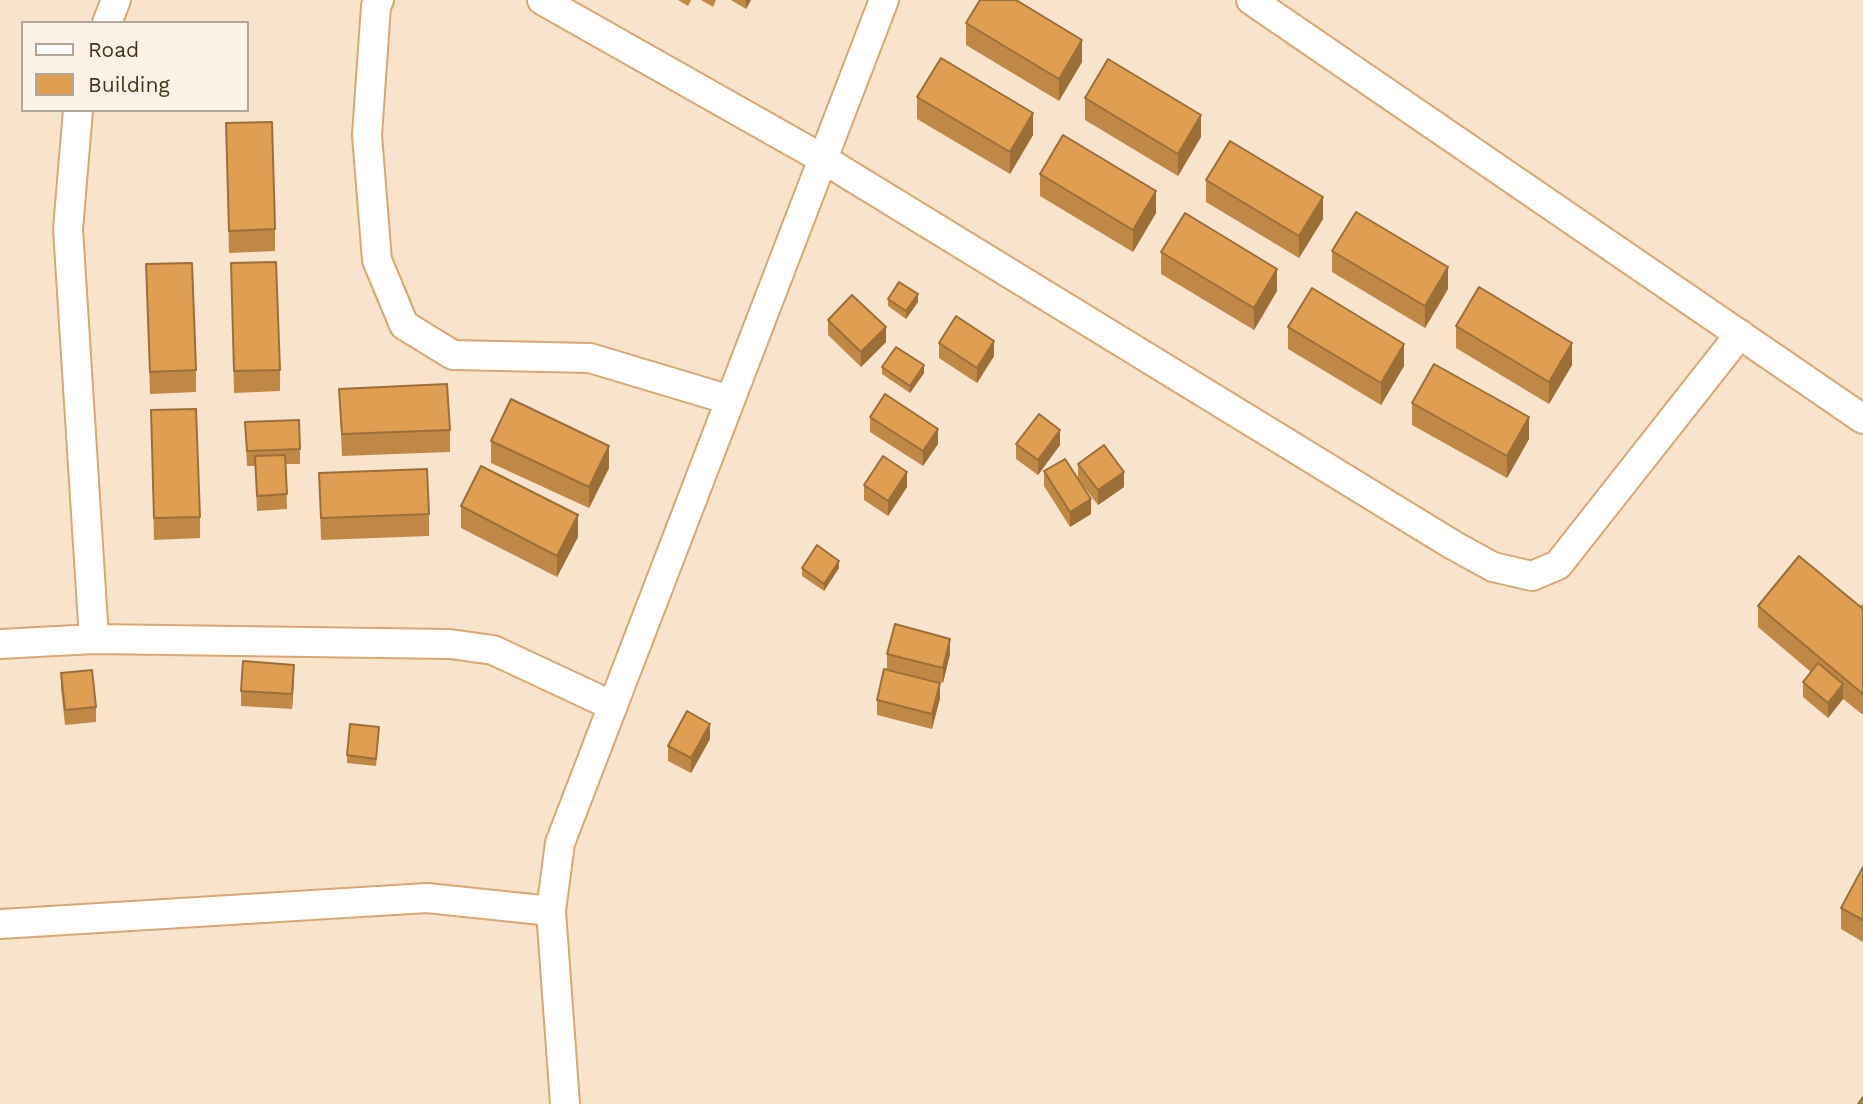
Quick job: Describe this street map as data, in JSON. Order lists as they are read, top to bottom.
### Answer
{
  "legend": ["Road", "Building"]
}
